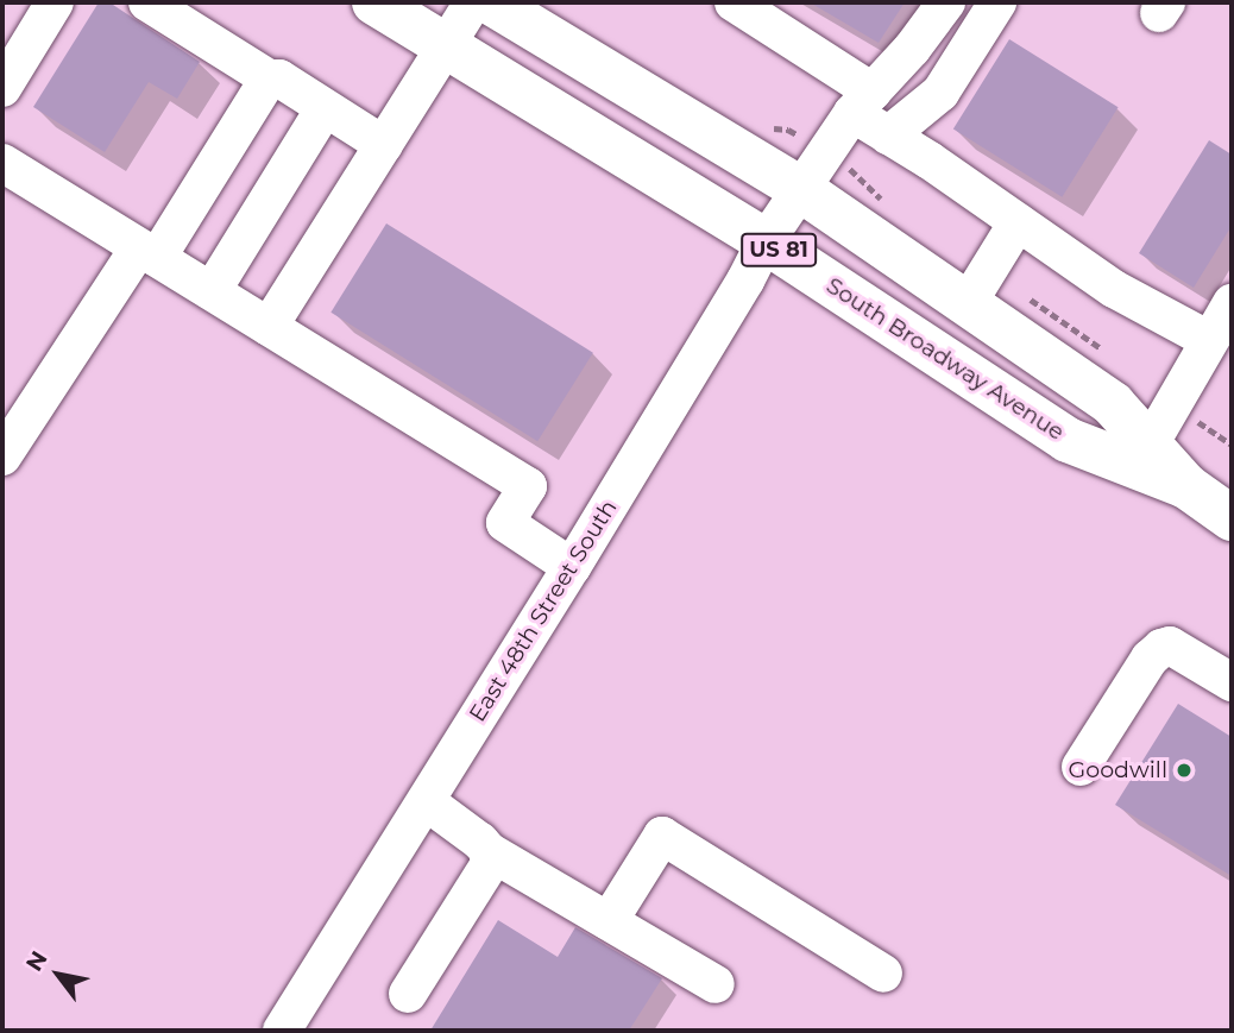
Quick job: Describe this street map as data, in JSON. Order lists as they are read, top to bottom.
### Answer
{
  "streets": {
    "main road": ["US 81", "South Broadway Avenue"],
    "street": ["East 48th Street South"]
  },
  "crossings": [
    ["South Broadway Avenue", "East 48th Street South"]
  ],
  "places": ["Goodwill"],
  "north": "top left"
}
